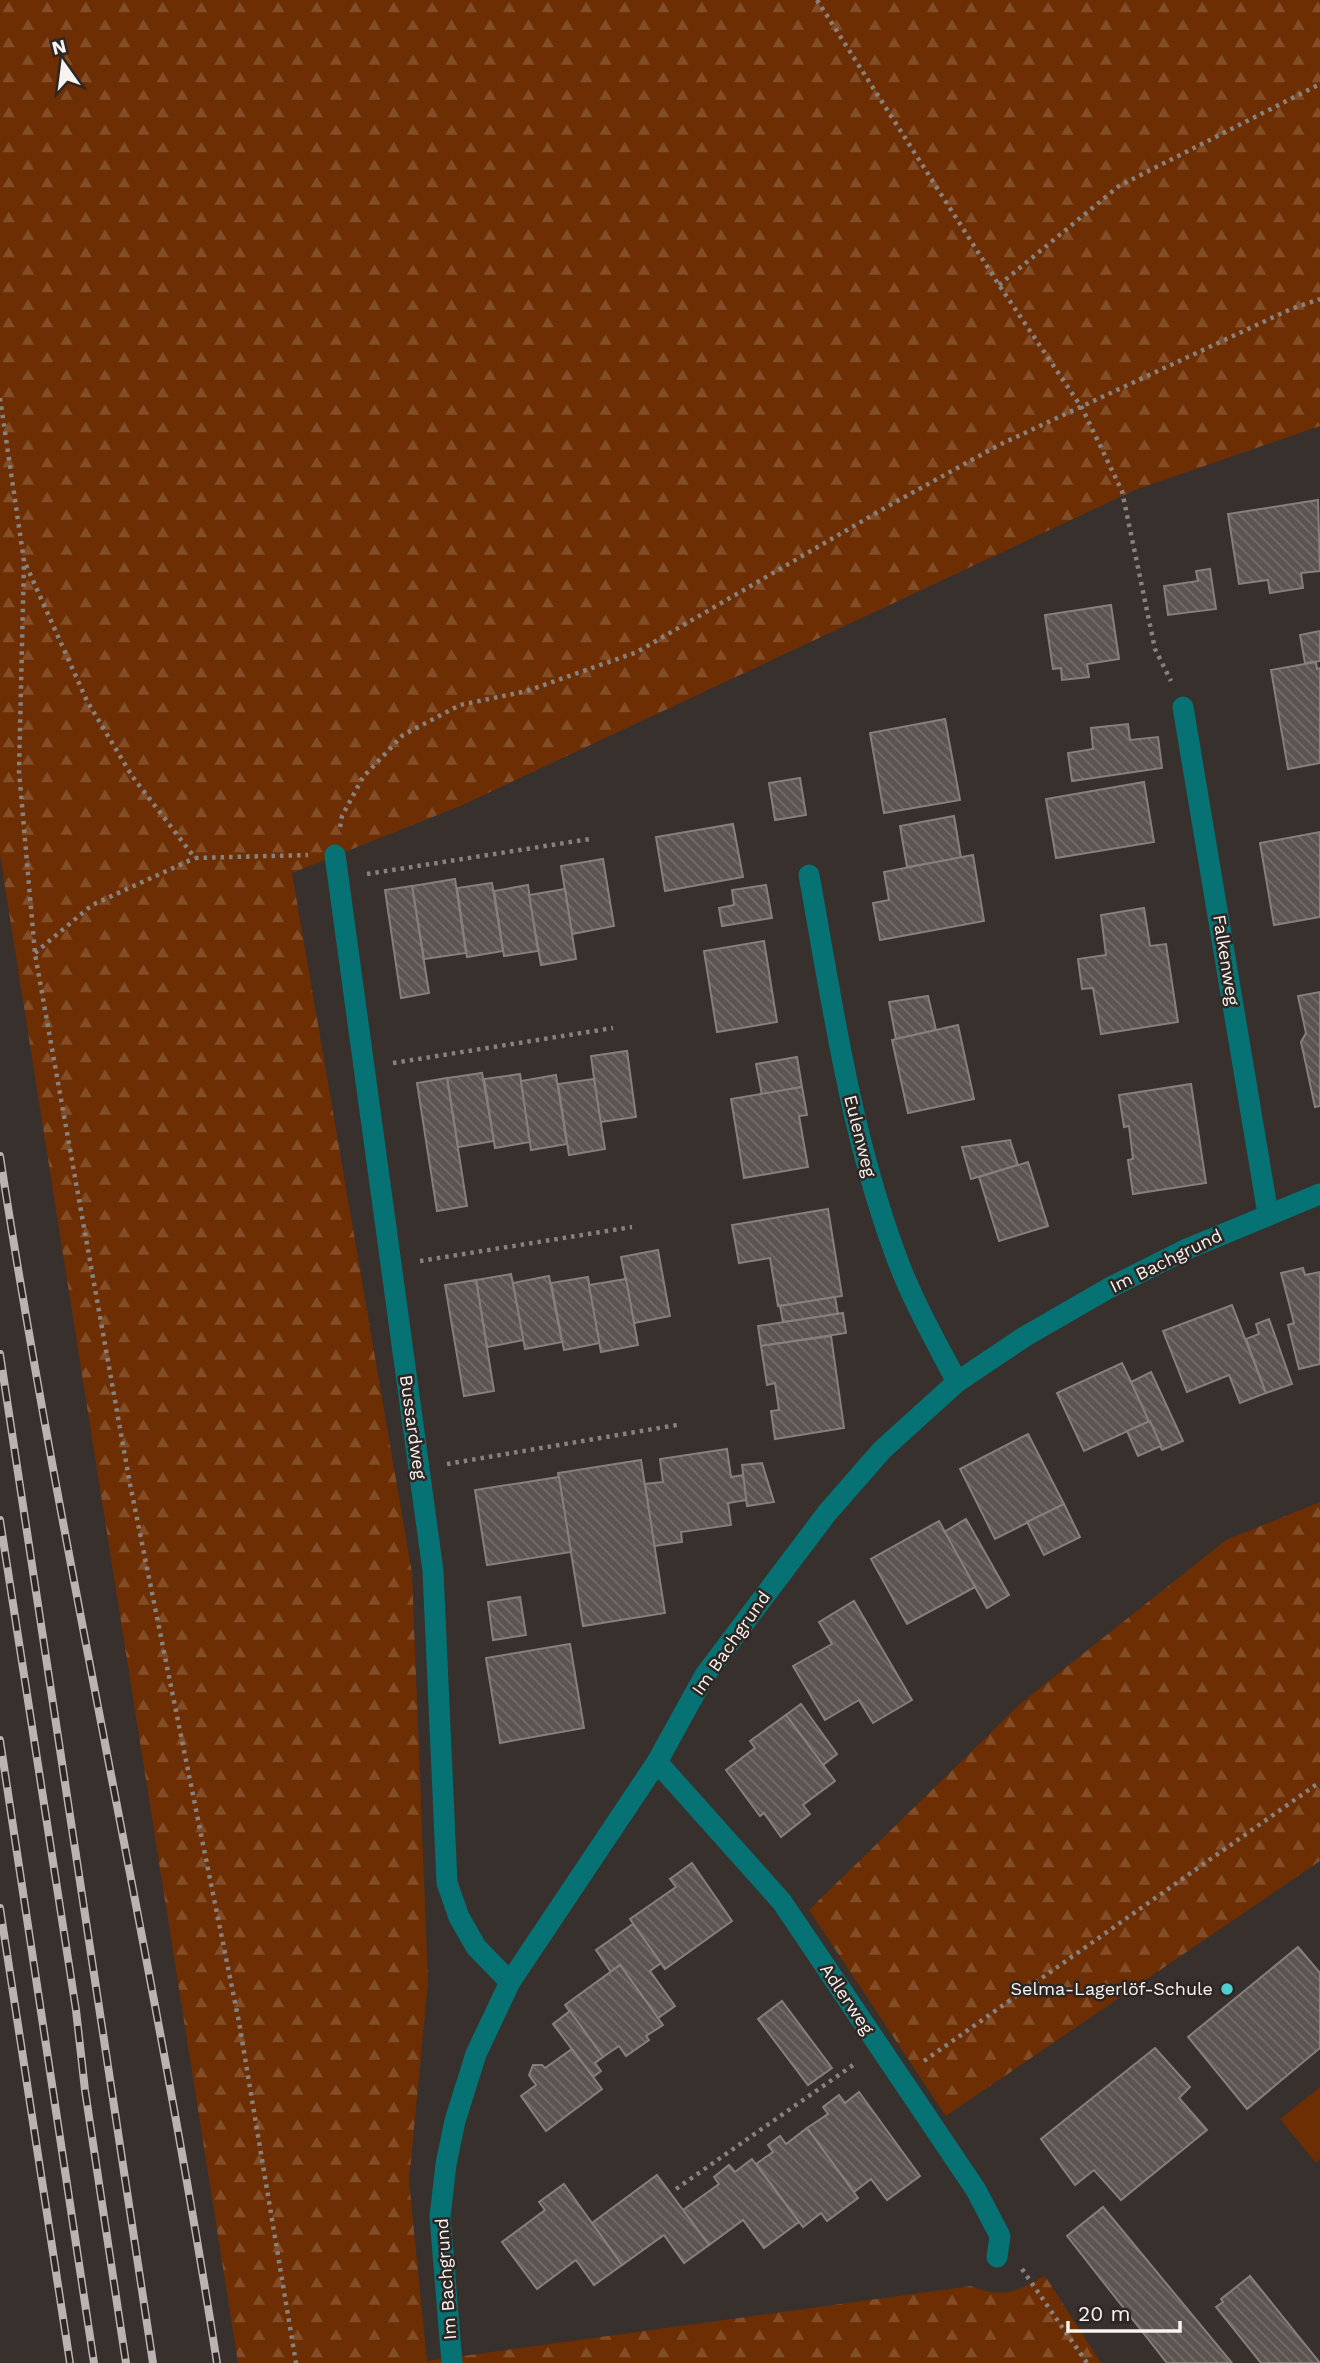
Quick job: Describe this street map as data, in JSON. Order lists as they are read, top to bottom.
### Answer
{
  "streets": {
    "street": [
      "Falkenweg",
      "Eulenweg",
      "Im Bachgrund",
      "Bussardweg",
      "Adlerweg"
    ]
  },
  "crossings": [
    ["Falkenweg", "Im Bachgrund"],
    ["Eulenweg", "Im Bachgrund"],
    ["Im Bachgrund", "Bussardweg"],
    ["Im Bachgrund", "Adlerweg"]
  ],
  "places": ["Selma-Lagerlöf-Schule"],
  "scale_bar": "20 m",
  "north": "top"
}
